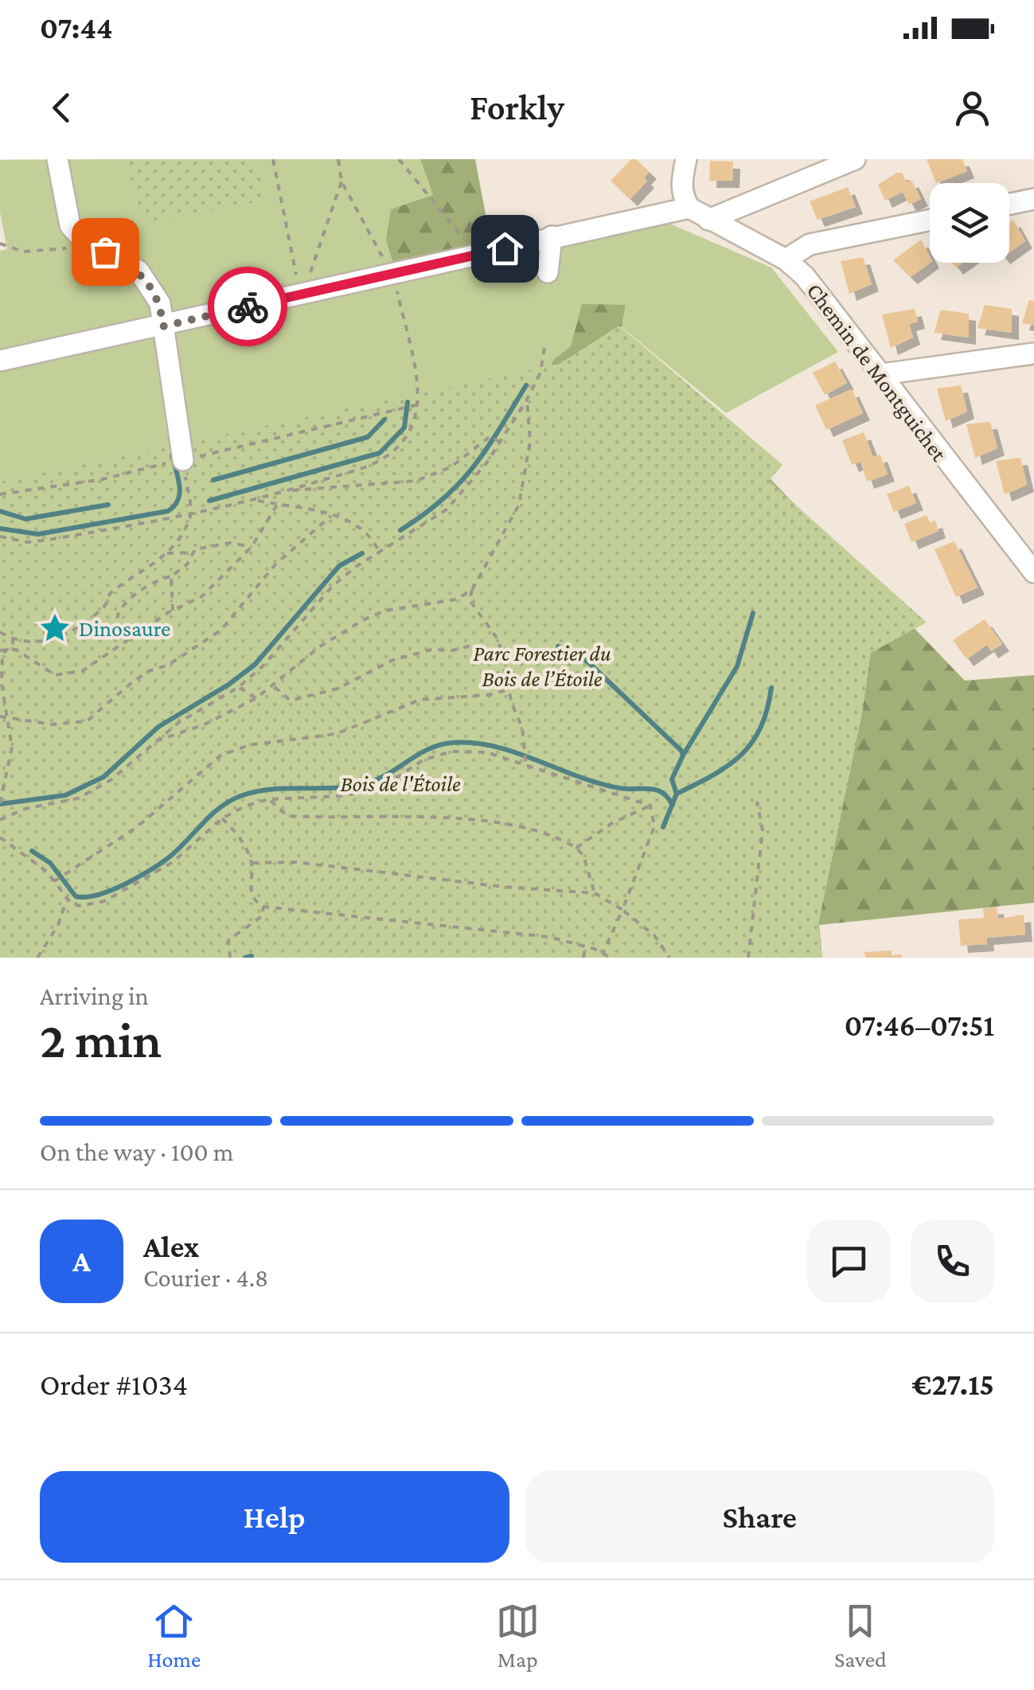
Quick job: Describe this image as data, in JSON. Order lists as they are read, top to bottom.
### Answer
{
  "streets": {
    "street": ["Chemin de Montguichet"]
  },
  "parks": ["Parc Forestier du Bois de l’Étoile", "Bois de l'Étoile"],
  "places": {
    "place": ["Dinosaure"]
  },
  "page": {
    "status": "07:44",
    "header": "Forkly",
    "heading": ["2 min", "Arriving in", "07:46–07:51"],
    "panel": [
      "Alex",
      "Courier · 4.8",
      "Order #1034",
      "€27.15"
    ],
    "bar": "On the way · 100 m",
    "round": "A",
    "buttons": ["Help", "Share"],
    "tabs": ["Home", "Map", "Saved"]
  }
}
